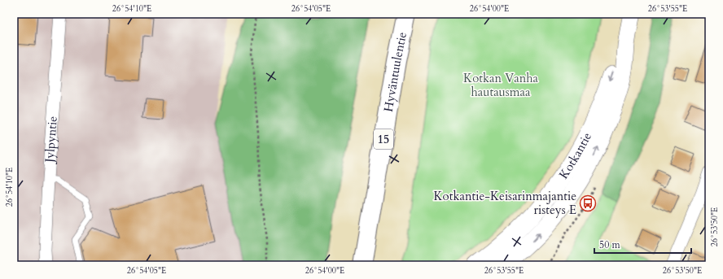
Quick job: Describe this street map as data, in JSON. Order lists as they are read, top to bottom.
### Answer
{
  "streets": {
    "highway": ["Hyväntuulentie", "15"],
    "street": ["Jylpyntie", "Kotkantie"]
  },
  "parks": ["Kotkan Vanha hautausmaa"],
  "places": {
    "bus stop": ["Kotkantie-Keisarinmajantie risteys E"]
  },
  "scale_bar": "50 m",
  "coordinates": [
    "26°54'10\"E",
    "26°54'05\"E",
    "26°54'00\"E",
    "26°53'55\"E",
    "26°53'50\"E"
  ]
}
